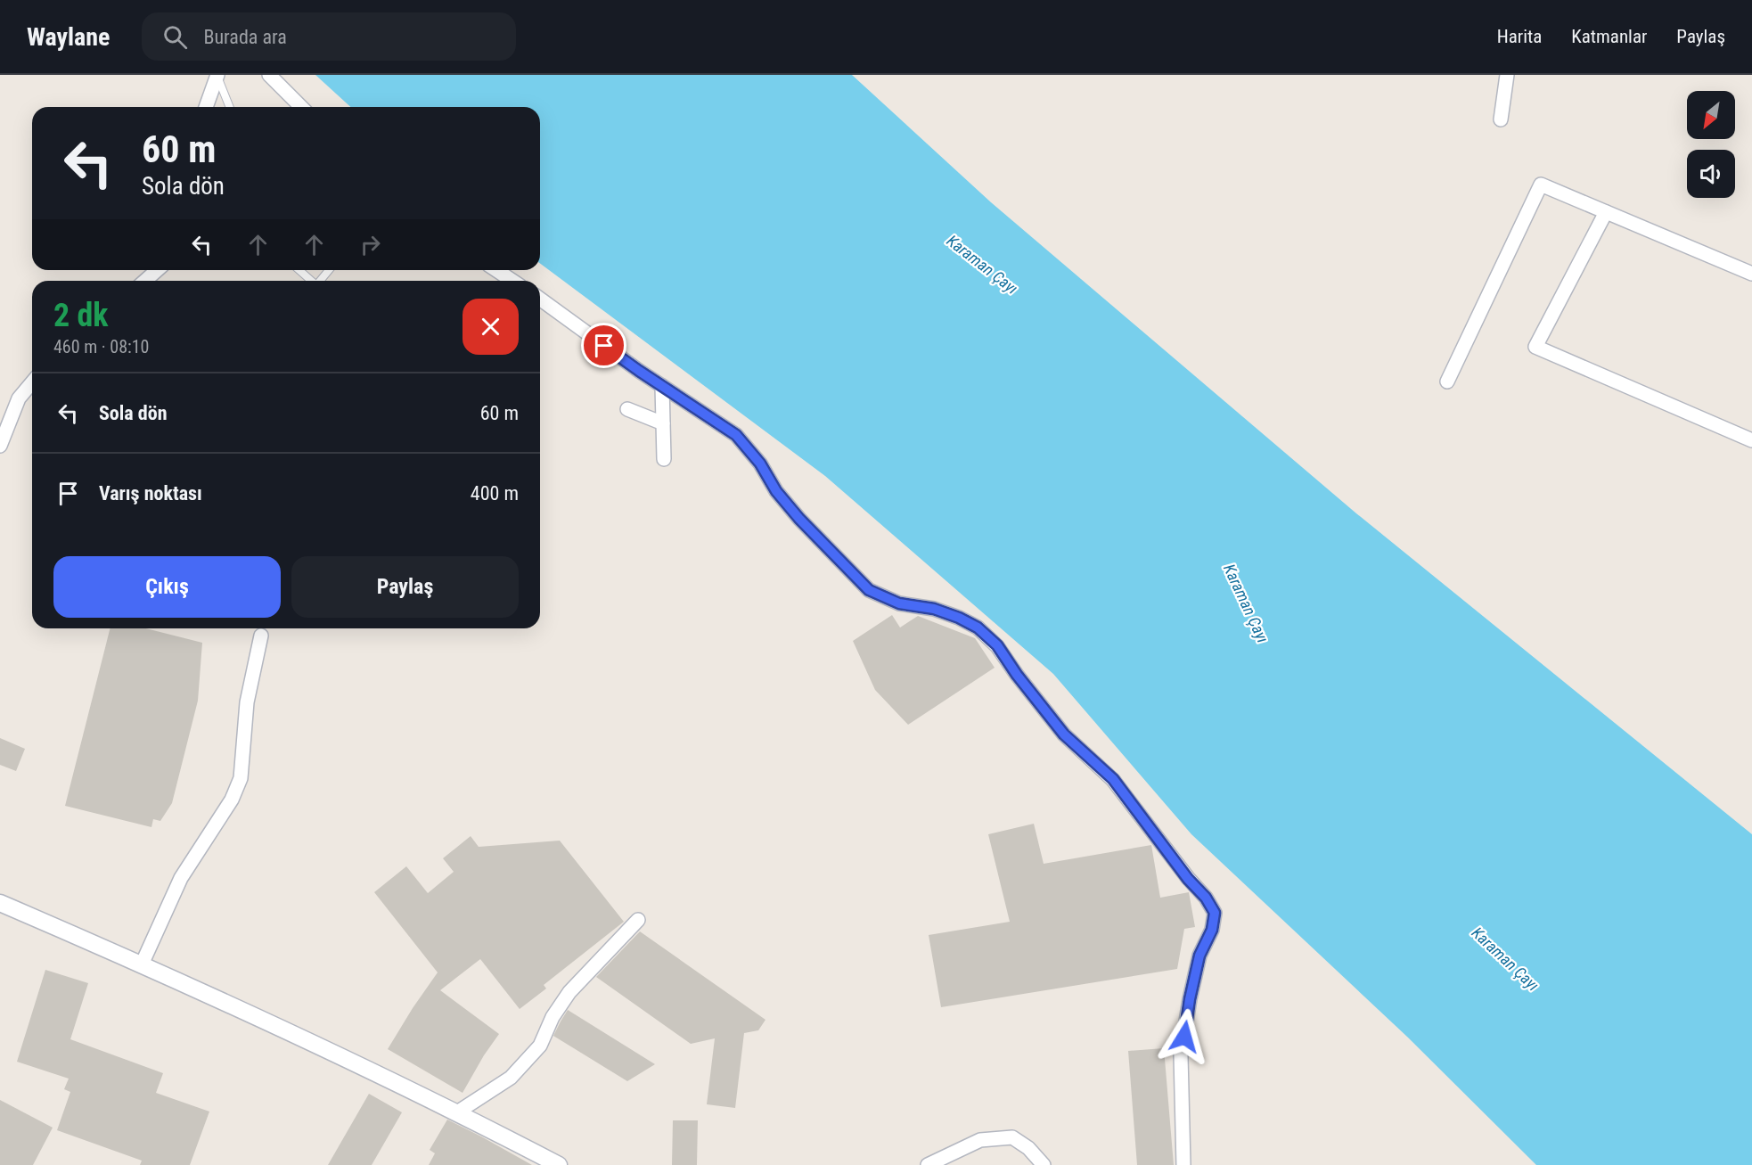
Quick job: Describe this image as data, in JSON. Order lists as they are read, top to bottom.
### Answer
{
  "water": ["Karaman Çayı"],
  "north": "bottom left",
  "page": {
    "header": "Waylane",
    "search": "Burada ara",
    "nav": ["Harita", "Katmanlar", "Paylaş"],
    "turn": ["60 m", "Sola dön"],
    "heading": ["2 dk", "460 m · 08:10"],
    "list": [
      {
        "name": "Sola dön",
        "value": "60 m"
      },
      {
        "name": "Varış noktası",
        "value": "400 m"
      }
    ],
    "buttons": ["Çıkış", "Paylaş"]
  }
}
